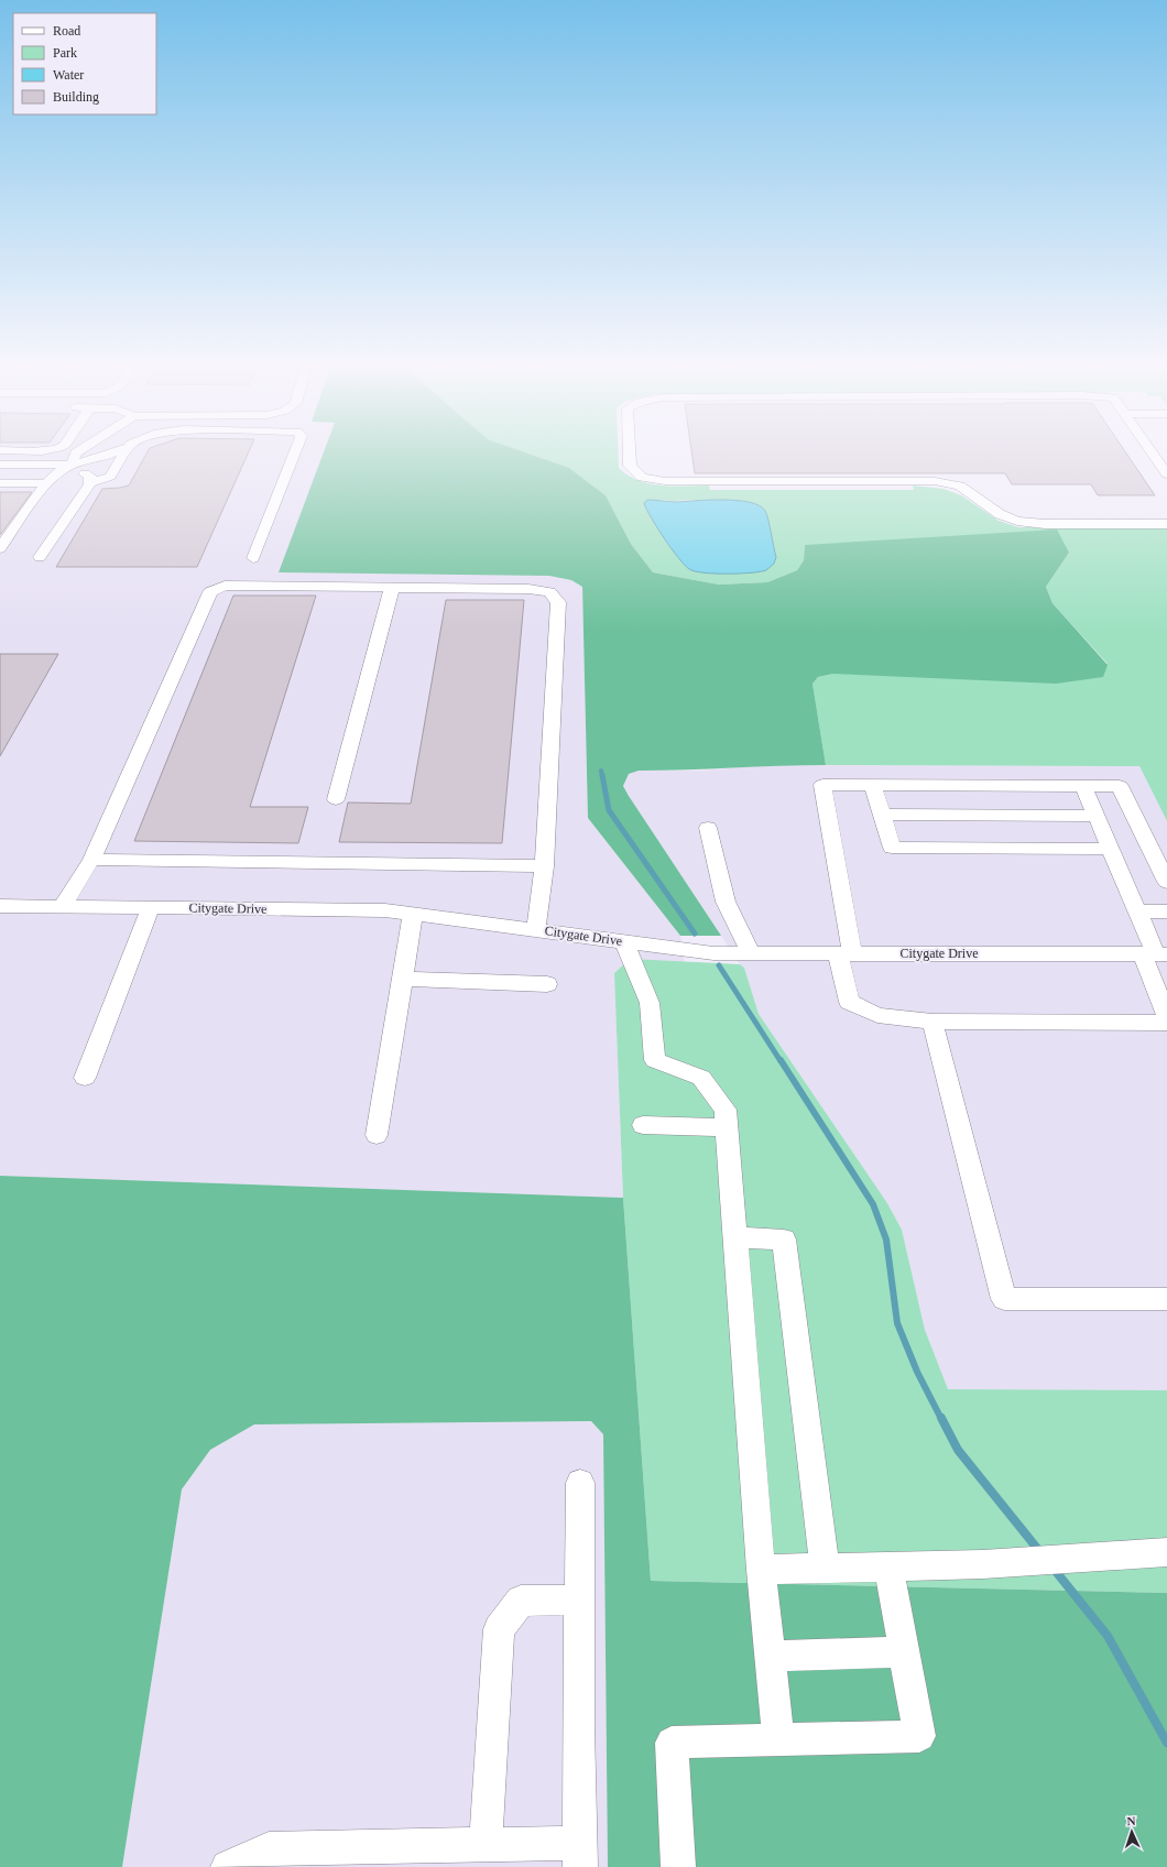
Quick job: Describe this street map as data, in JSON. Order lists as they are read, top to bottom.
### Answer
{
  "streets": {
    "street": ["Citygate Drive"]
  },
  "legend": [
    "Road",
    "Park",
    "Water",
    "Building"
  ],
  "north": "top"
}
